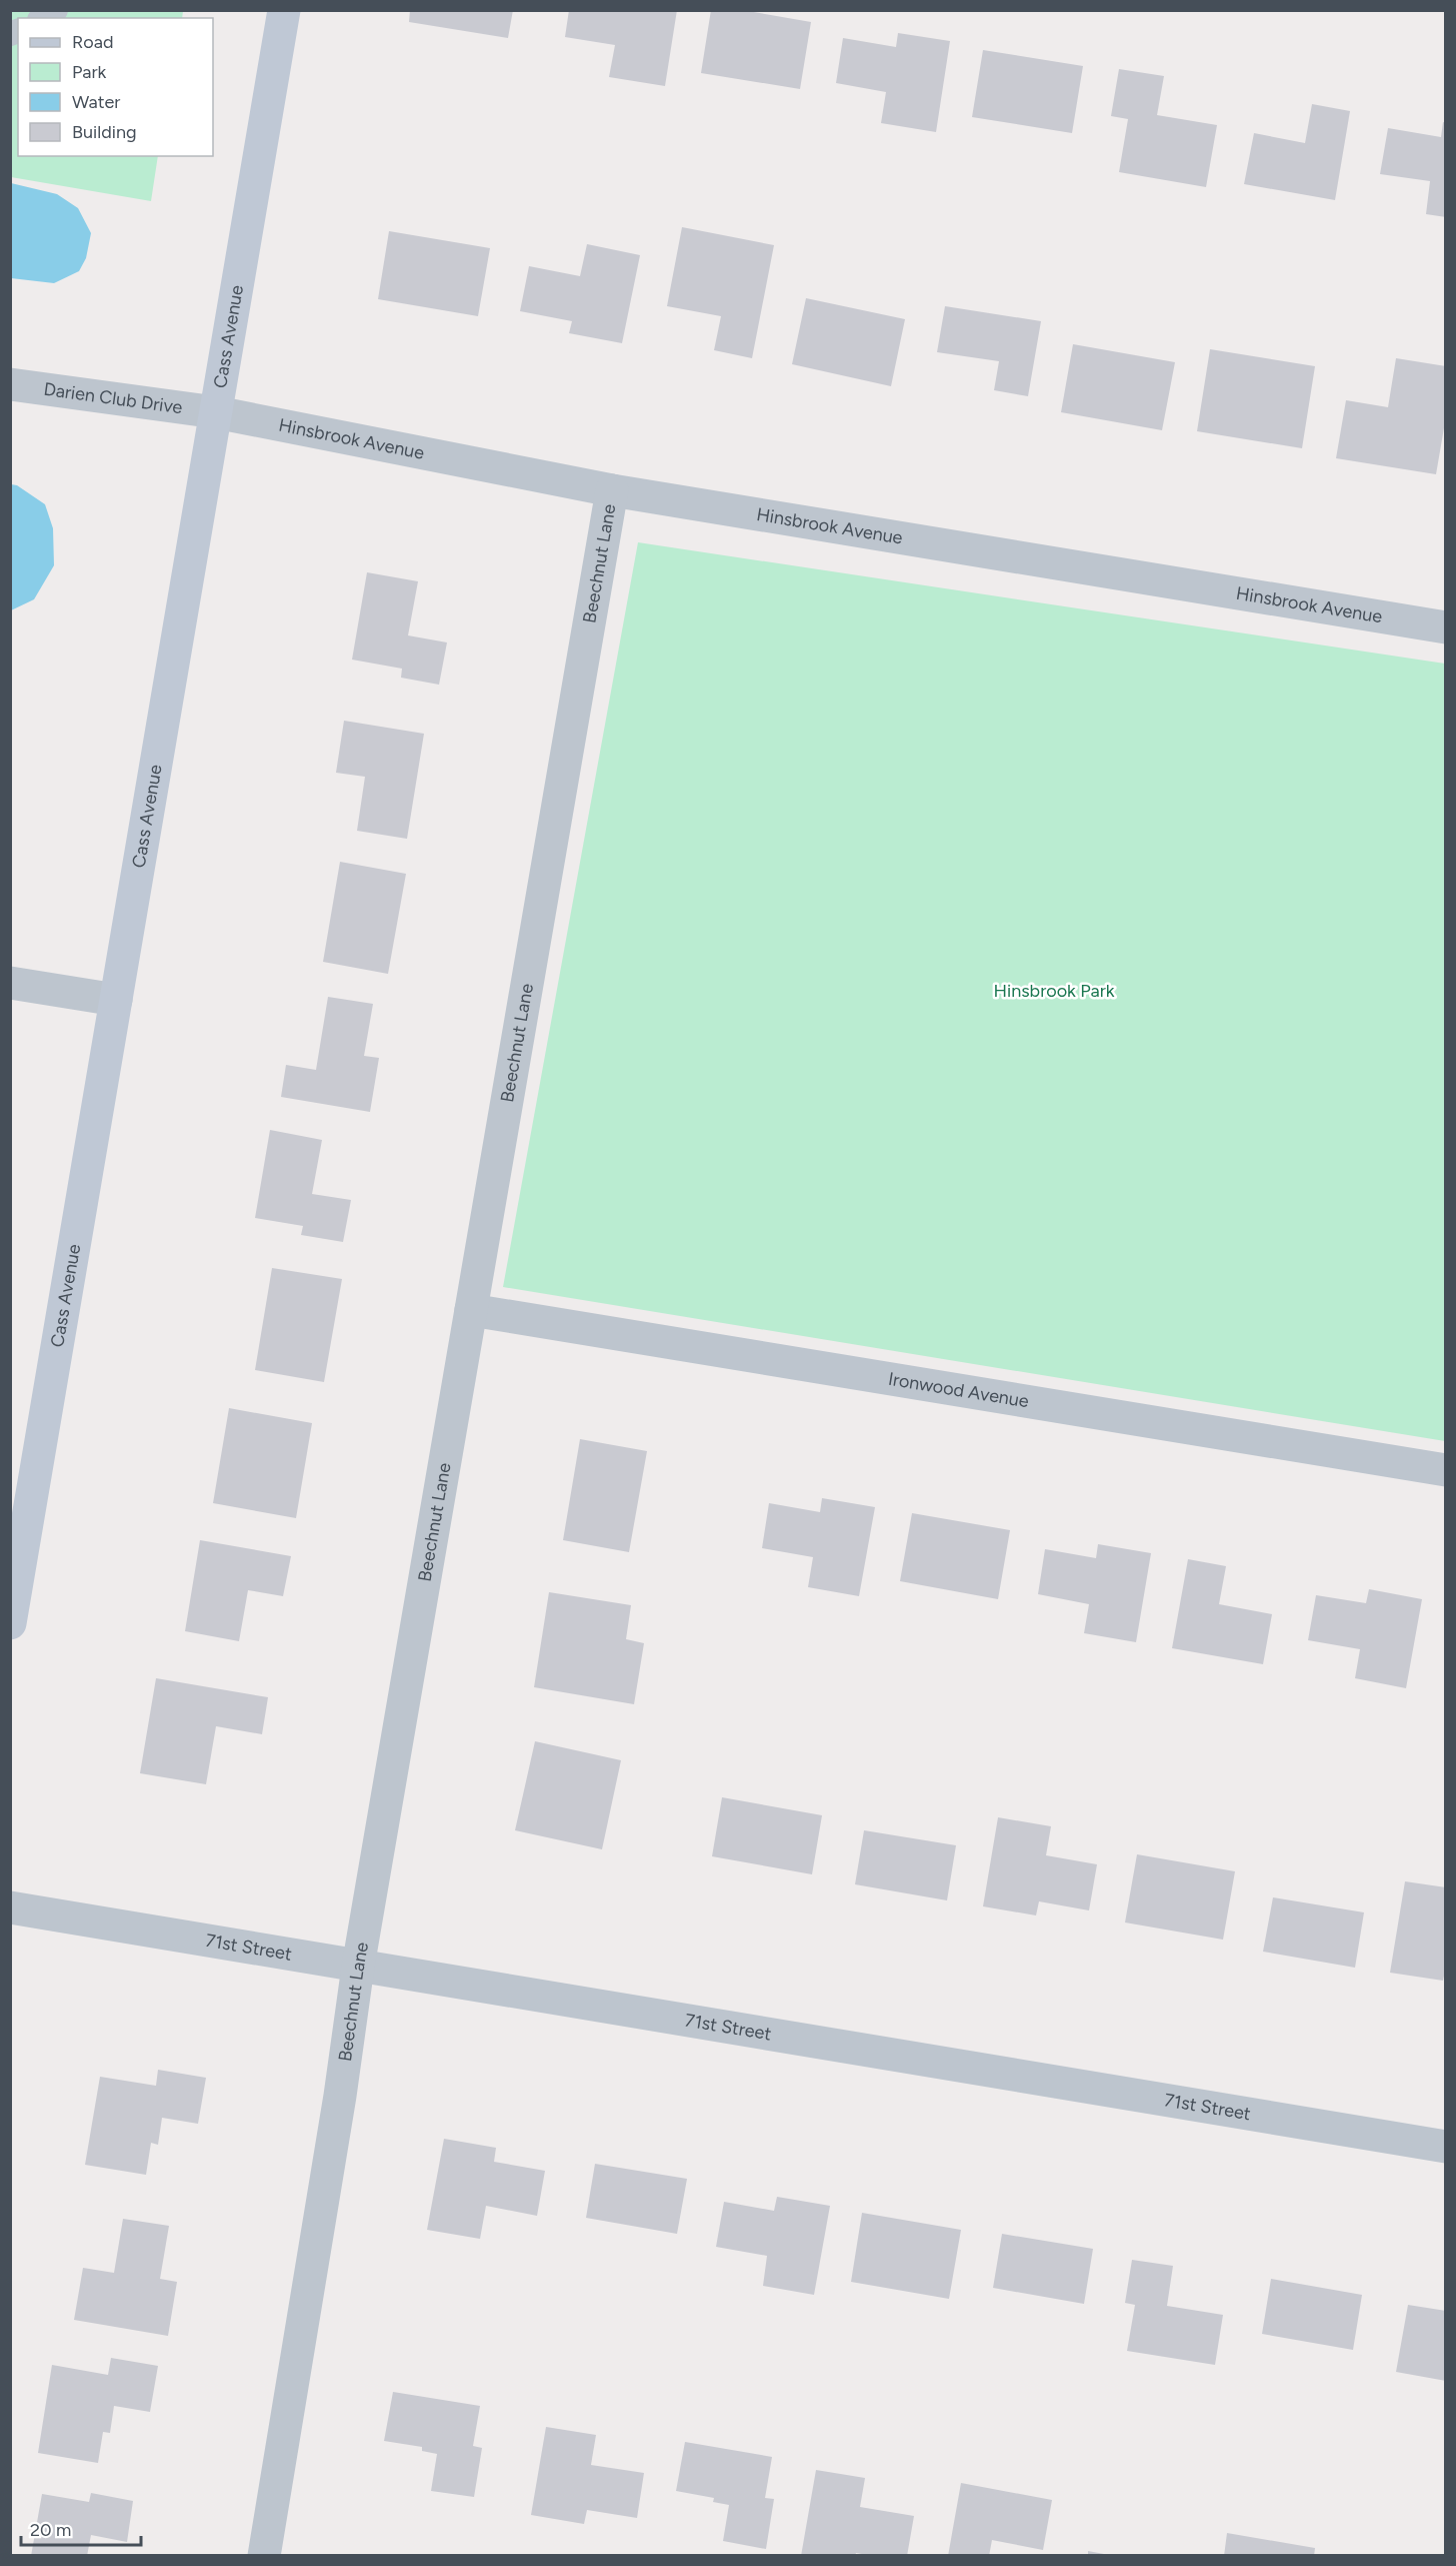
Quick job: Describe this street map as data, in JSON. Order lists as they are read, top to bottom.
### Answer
{
  "streets": {
    "main road": ["Cass Avenue"],
    "street": [
      "Darien Club Drive",
      "Hinsbrook Avenue",
      "Beechnut Lane",
      "Ironwood Avenue",
      "71st Street"
    ]
  },
  "crossings": [
    ["Cass Avenue", "Darien Club Drive"],
    ["Cass Avenue", "Hinsbrook Avenue"],
    ["Darien Club Drive", "Hinsbrook Avenue"],
    ["Hinsbrook Avenue", "Beechnut Lane"],
    ["Beechnut Lane", "Ironwood Avenue"],
    ["Beechnut Lane", "71st Street"]
  ],
  "parks": ["Hinsbrook Park"],
  "legend": [
    "Road",
    "Park",
    "Water",
    "Building"
  ],
  "scale_bar": "20 m"
}
